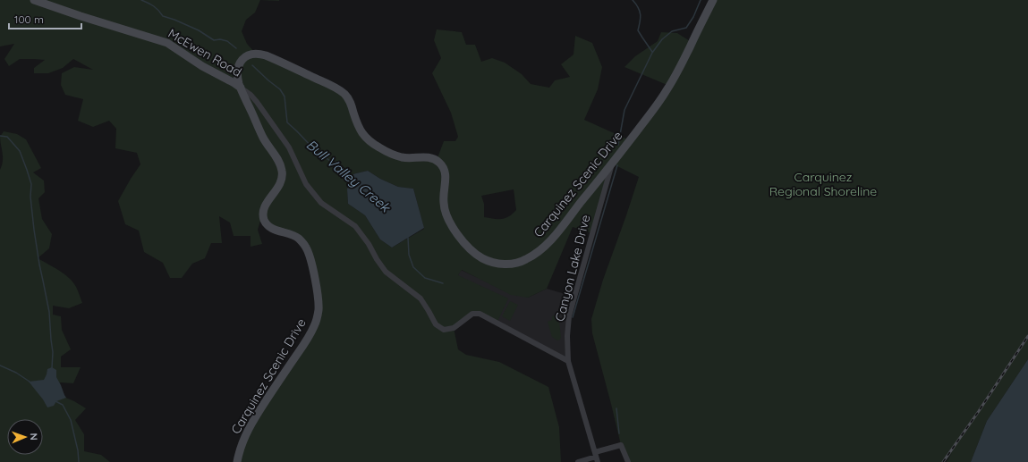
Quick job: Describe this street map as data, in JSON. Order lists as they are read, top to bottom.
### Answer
{
  "streets": {
    "street": ["McEwen Road", "Carquinez Scenic Drive", "Canyon Lake Drive"]
  },
  "crossings": [
    ["McEwen Road", "Carquinez Scenic Drive"],
    ["Carquinez Scenic Drive", "Canyon Lake Drive"]
  ],
  "water": ["Bull Valley Creek"],
  "parks": ["Carquinez Regional Shoreline"],
  "scale_bar": "100 m",
  "north": "right"
}
